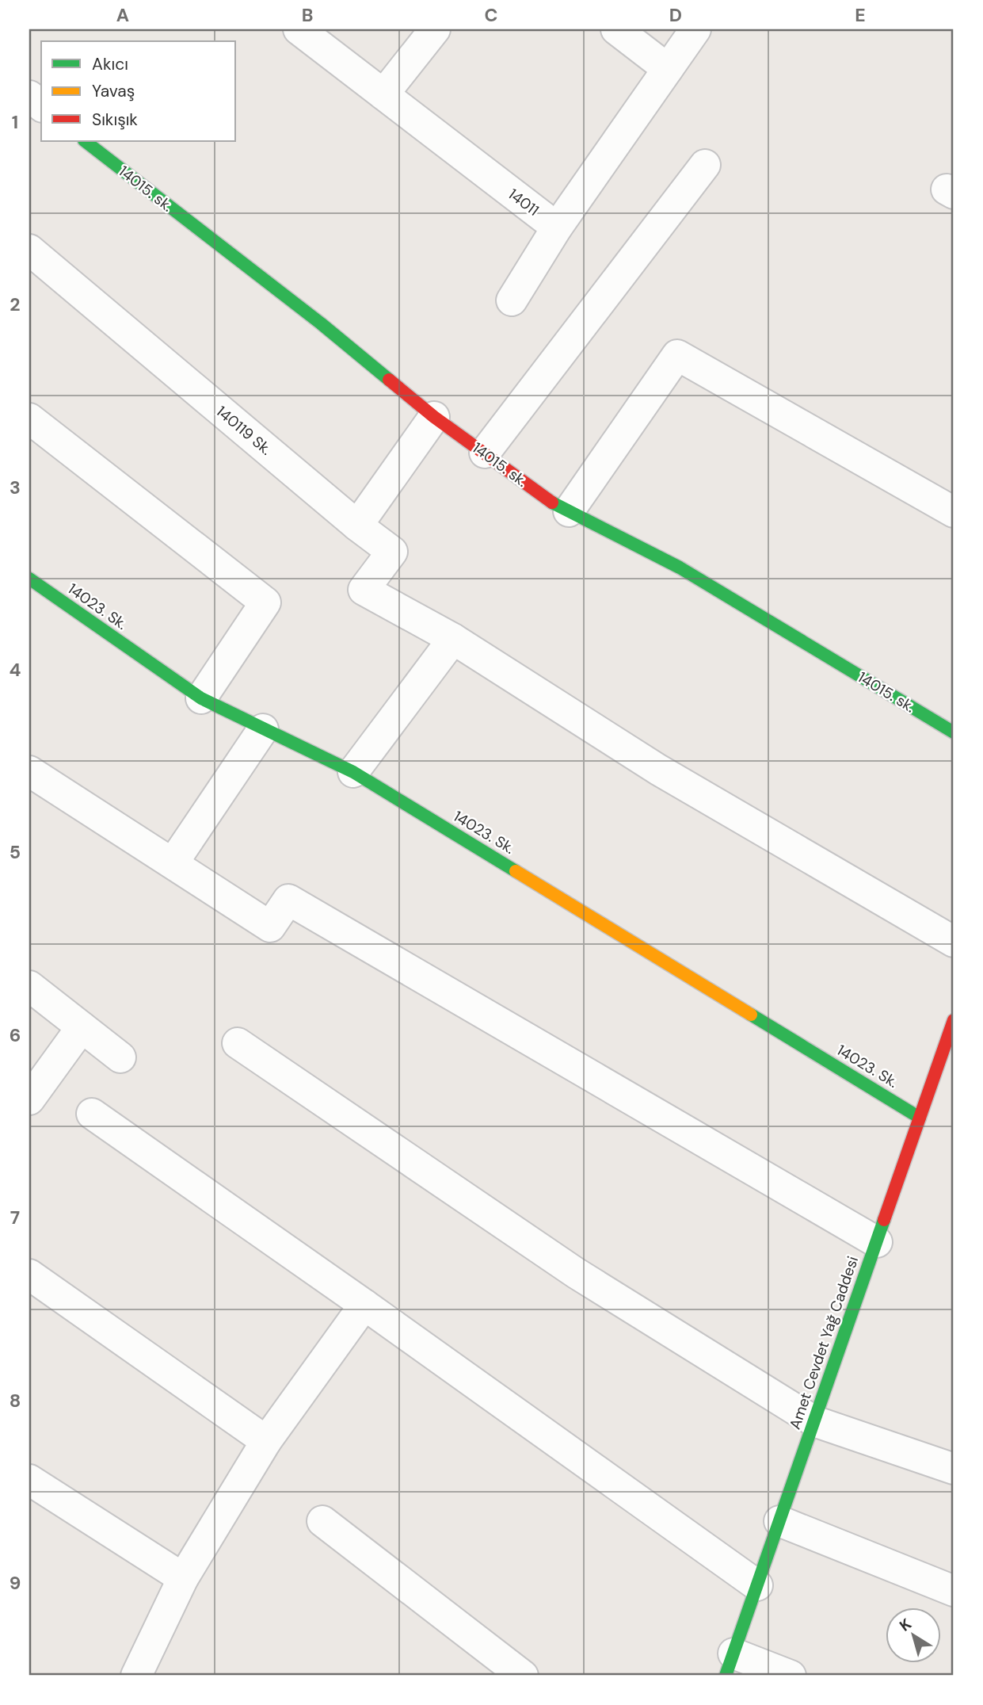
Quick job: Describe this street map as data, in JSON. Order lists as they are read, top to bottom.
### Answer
{
  "streets": {
    "street": [
      "14015. sk.",
      "14011",
      "140119 Sk.",
      "14023. Sk.",
      "Amet Cevdet Yağ Caddesi"
    ]
  },
  "crossings": [
    ["14023. Sk.", "Amet Cevdet Yağ Caddesi"]
  ],
  "legend": ["Akıcı", "Yavaş", "Sıkışık"],
  "north": "top left",
  "grid": {
    "columns": [
      "A",
      "B",
      "C",
      "D",
      "E"
    ],
    "rows": [
      "1",
      "2",
      "3",
      "4",
      "5",
      "6",
      "7",
      "8",
      "9"
    ]
  }
}
